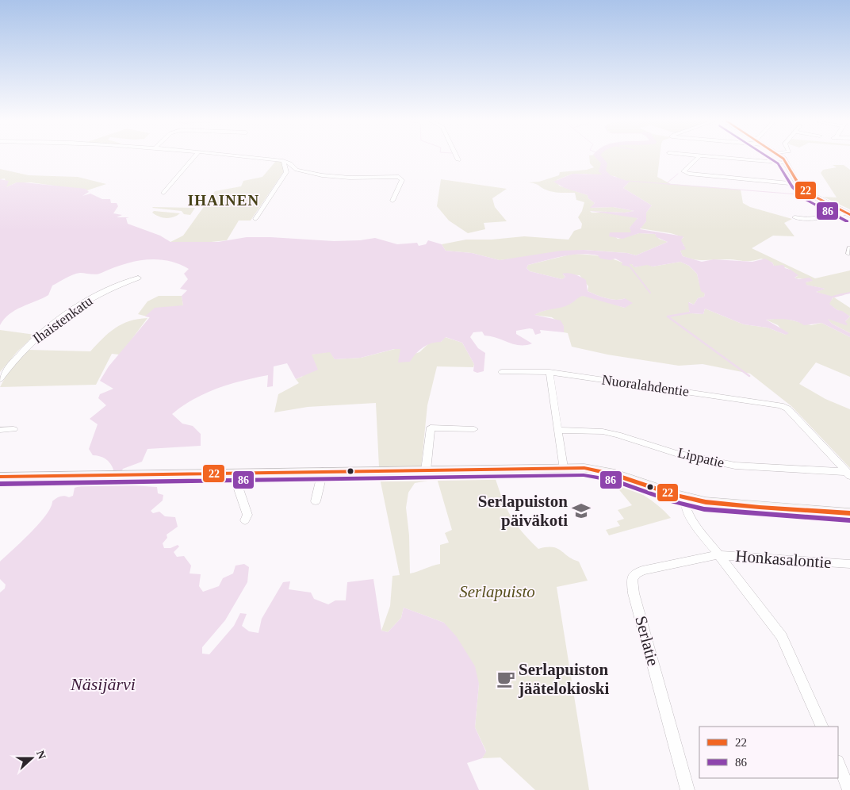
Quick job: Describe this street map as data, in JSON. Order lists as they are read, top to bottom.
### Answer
{
  "streets": {
    "street": [
      "Ihaistenkatu",
      "Nuoralahdentie",
      "Lippatie",
      "Honkasalontie",
      "Serlatie"
    ]
  },
  "crossings": [
    ["Nuoralahdentie", "Lippatie"],
    ["Honkasalontie", "Serlatie"]
  ],
  "districts": ["IHAINEN"],
  "water": ["Näsijärvi"],
  "parks": ["Serlapuisto"],
  "places": {
    "school or university": ["Serlapuiston päiväkoti"],
    "cafe": ["Serlapuiston jäätelokioski"]
  },
  "lines": ["transit line 22", "transit line 86"],
  "legend": ["22", "86"],
  "north": "right"
}
